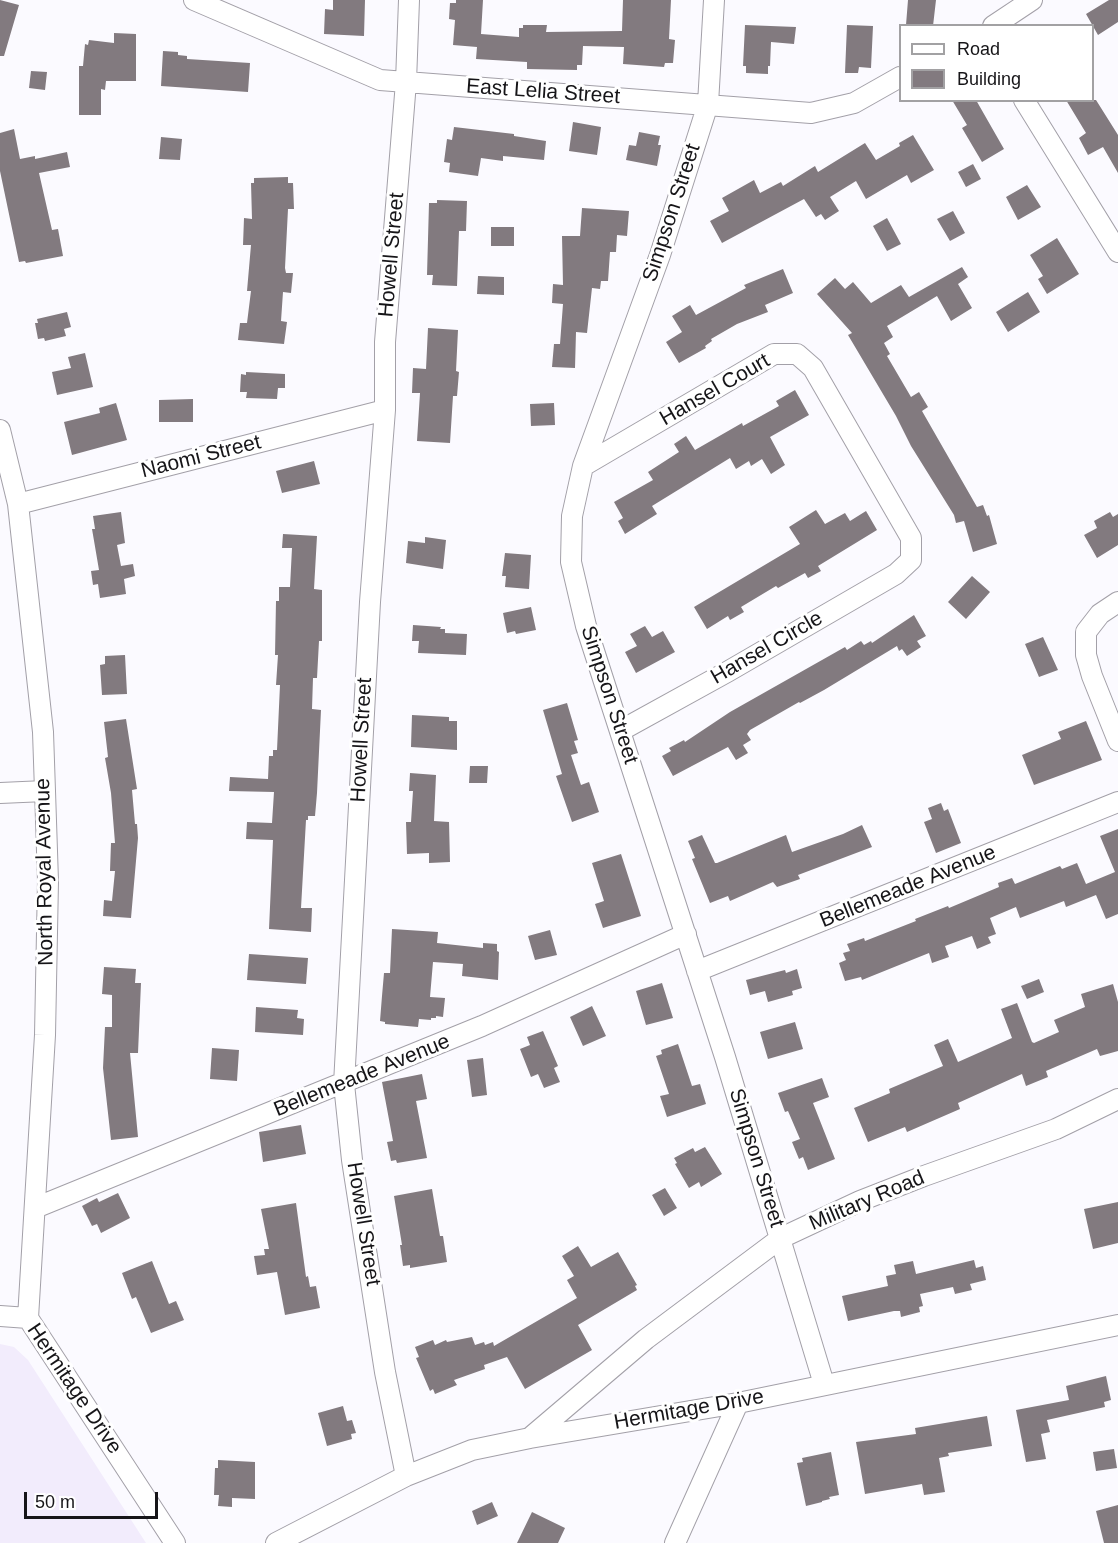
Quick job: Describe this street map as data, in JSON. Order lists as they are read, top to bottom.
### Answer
{
  "streets": {
    "street": [
      "East Lelia Street",
      "Simpson Street",
      "Howell Street",
      "Hansel Court",
      "Naomi Street",
      "Hansel Circle",
      "North Royal Avenue",
      "Bellemeade Avenue",
      "Military Road",
      "Hermitage Drive"
    ]
  },
  "crossings": [
    ["East Lelia Street", "Simpson Street"],
    ["East Lelia Street", "Howell Street"],
    ["Simpson Street", "Hansel Court"],
    ["Simpson Street", "Hansel Circle"],
    ["Simpson Street", "Bellemeade Avenue"],
    ["Simpson Street", "Military Road"],
    ["Simpson Street", "Hermitage Drive"],
    ["Howell Street", "Naomi Street"],
    ["Howell Street", "Bellemeade Avenue"],
    ["Howell Street", "Hermitage Drive"],
    ["Hansel Court", "Hansel Circle"],
    ["Naomi Street", "North Royal Avenue"],
    ["North Royal Avenue", "Bellemeade Avenue"],
    ["North Royal Avenue", "Hermitage Drive"],
    ["Military Road", "Hermitage Drive"]
  ],
  "legend": ["Road", "Building"],
  "scale_bar": "50 m"
}
